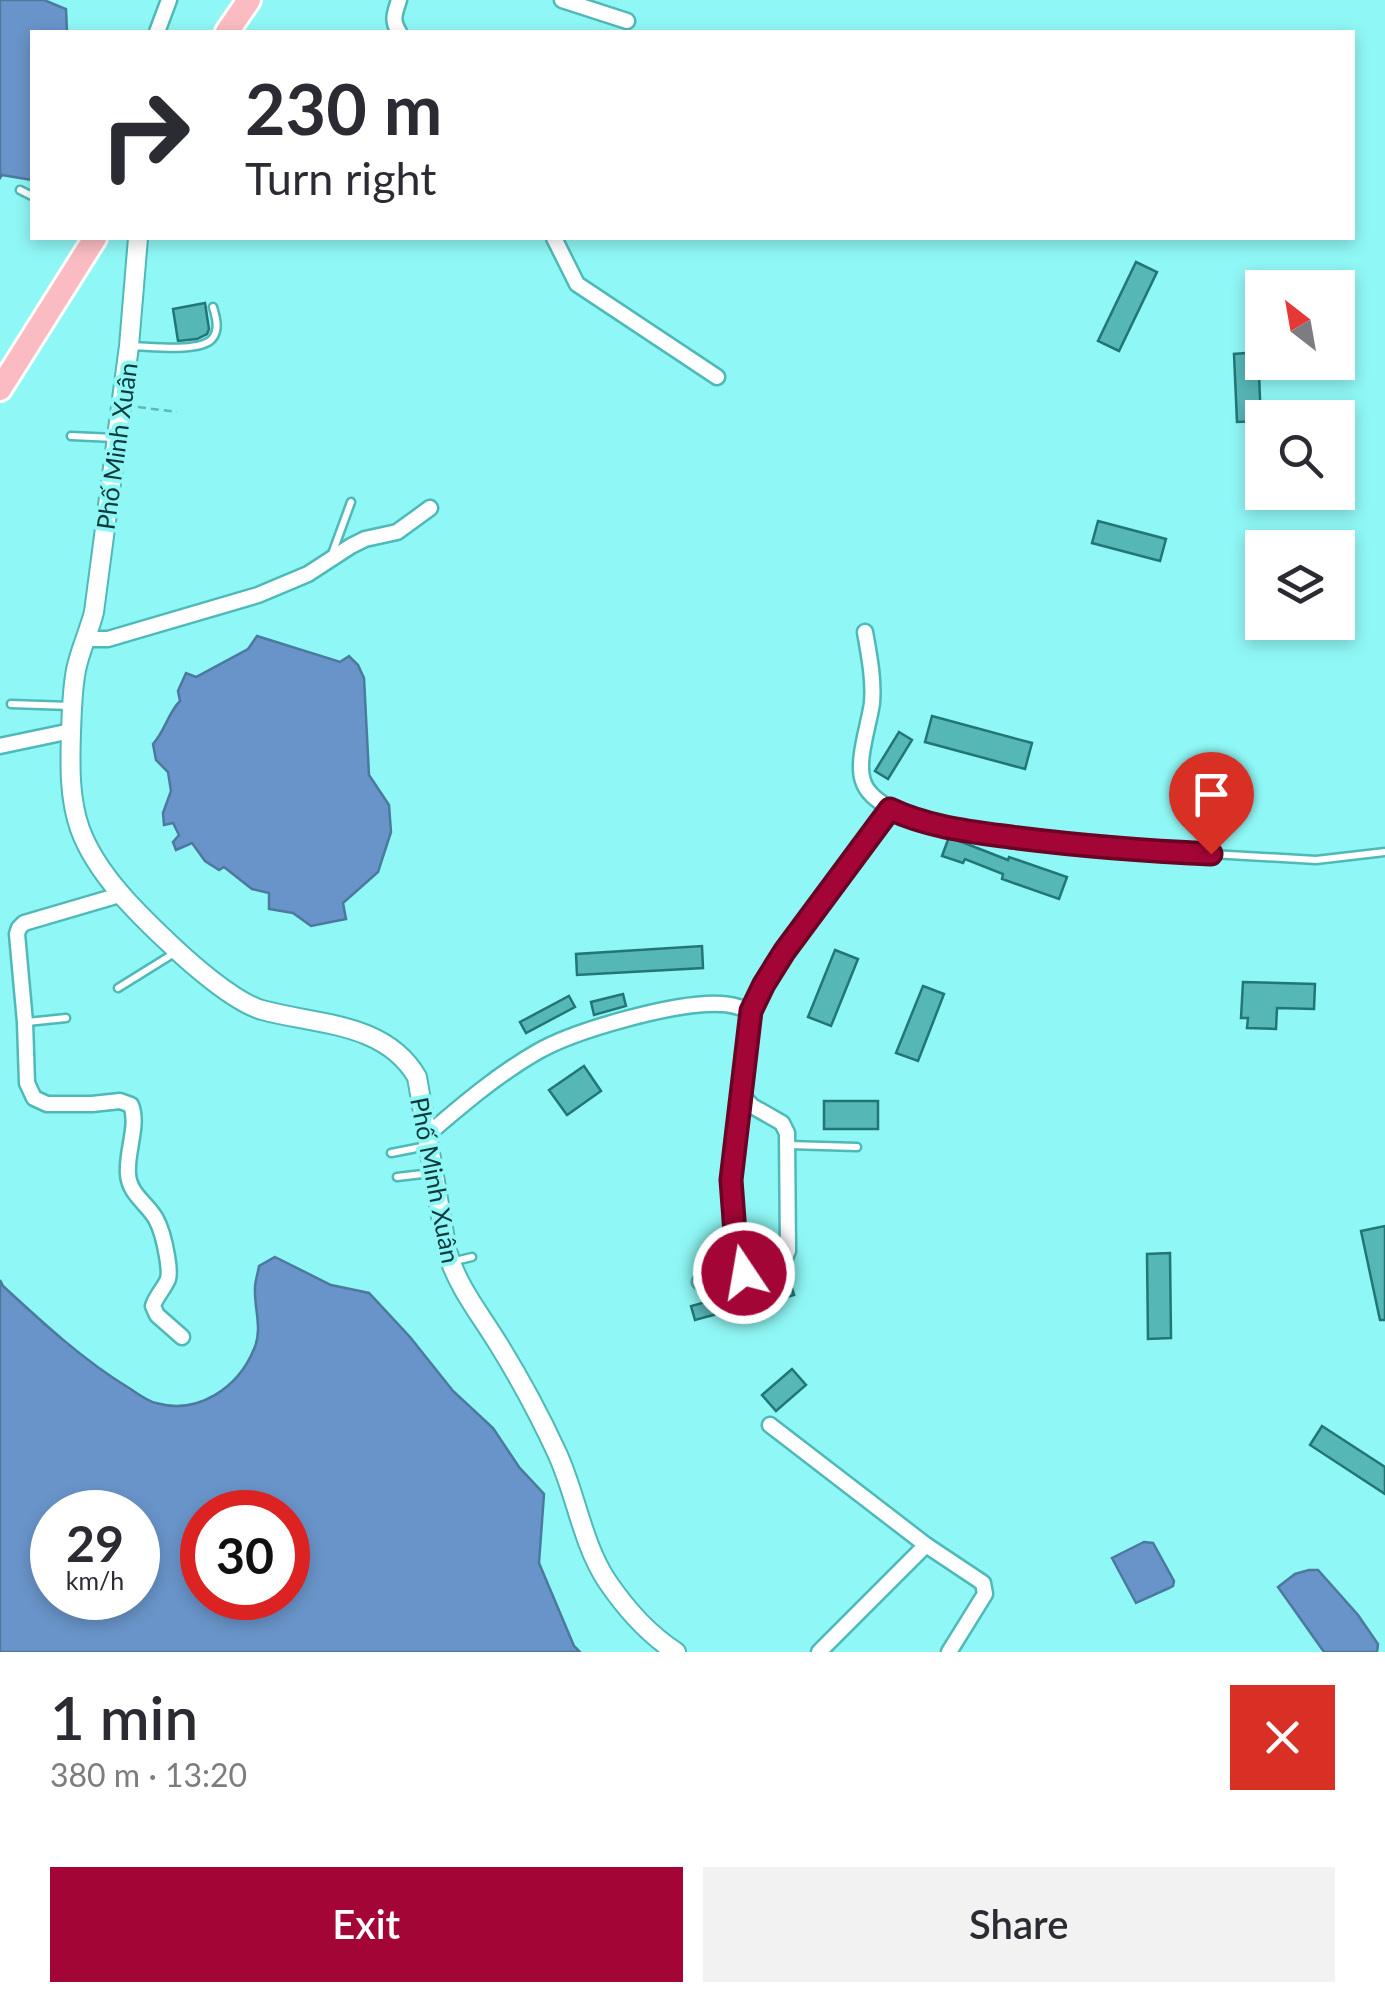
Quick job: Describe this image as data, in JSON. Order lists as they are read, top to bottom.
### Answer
{
  "streets": {
    "street": ["Phố Minh Xuân"]
  },
  "north": "top left",
  "page": {
    "turn": ["230 m", "Turn right"],
    "speed": "29 km/h",
    "limit": "30",
    "heading": ["1 min", "380 m · 13:20"],
    "buttons": ["Exit", "Share"]
  }
}
